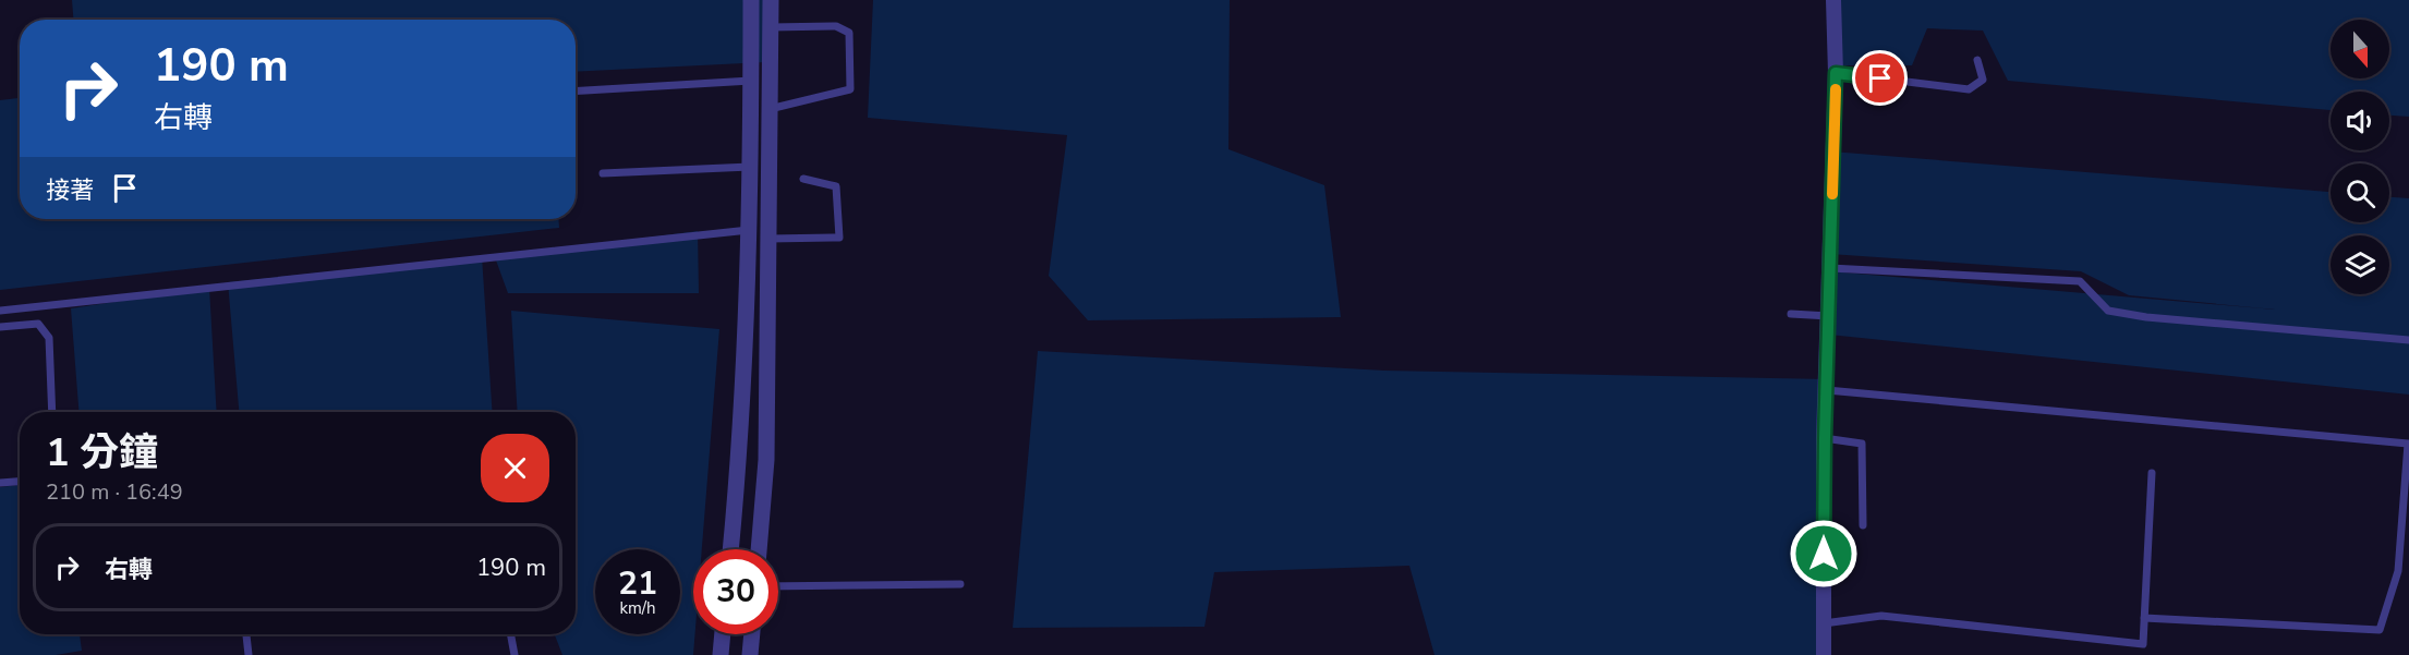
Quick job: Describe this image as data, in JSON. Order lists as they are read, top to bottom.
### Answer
{
  "north": "bottom",
  "page": {
    "turn": ["190 m", "右轉"],
    "then": "接著",
    "heading": ["1 分鐘", "210 m · 16:49"],
    "list": [
      {
        "name": "右轉",
        "value": "190 m"
      }
    ],
    "speed": "21 km/h",
    "limit": "30"
  }
}
